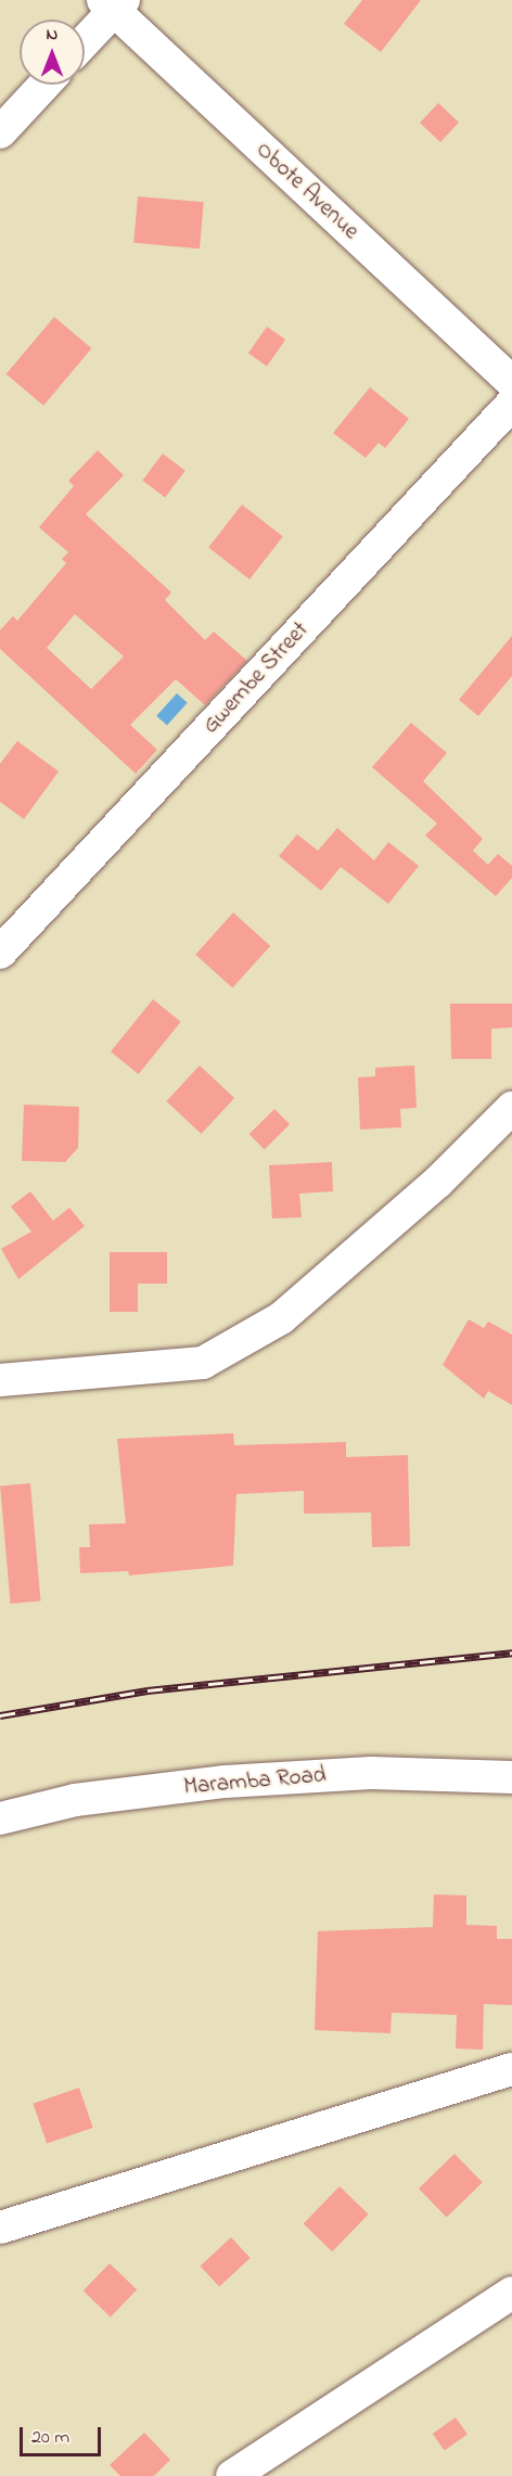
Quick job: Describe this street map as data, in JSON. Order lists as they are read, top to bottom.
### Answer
{
  "streets": {
    "street": ["Obote Avenue", "Gwembe Street", "Maramba Road"]
  },
  "scale_bar": "20 m",
  "north": "top"
}
